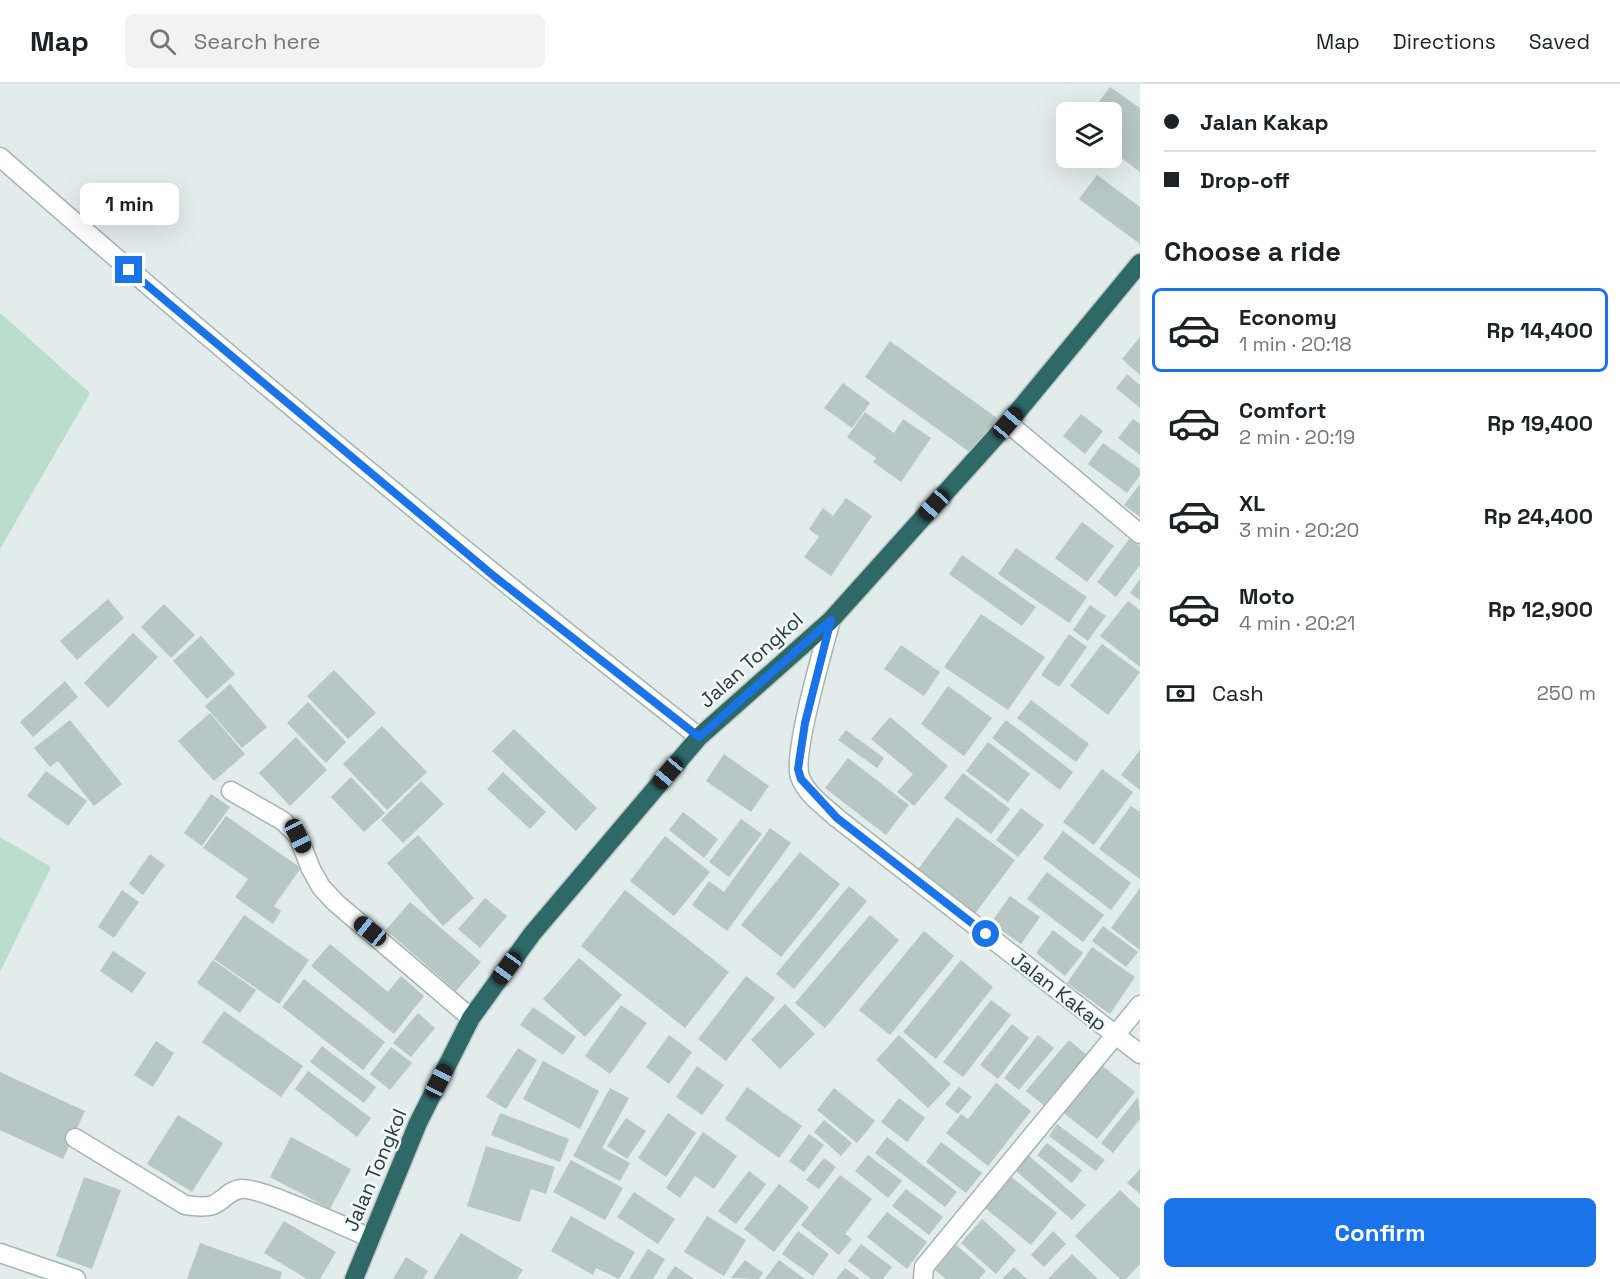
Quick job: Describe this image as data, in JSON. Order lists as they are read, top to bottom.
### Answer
{
  "streets": {
    "highway": ["Jalan Tongkol"],
    "street": ["Jalan Kakap"]
  },
  "crossings": [
    ["Jalan Tongkol", "Jalan Kakap"]
  ],
  "page": {
    "header": "Map",
    "search": "Search here",
    "nav": ["Map", "Directions", "Saved"],
    "banner": ["Jalan Kakap", "Drop-off"],
    "bubble": "1 min",
    "heading": "Choose a ride",
    "list": [
      {
        "name": "Economy",
        "note": "1 min · 20:18",
        "value": "Rp 14,400"
      },
      {
        "name": "Comfort",
        "note": "2 min · 20:19",
        "value": "Rp 19,400"
      },
      {
        "name": "XL",
        "note": "3 min · 20:20",
        "value": "Rp 24,400"
      },
      {
        "name": "Moto",
        "note": "4 min · 20:21",
        "value": "Rp 12,900"
      }
    ],
    "pay": ["Cash", "250 m"],
    "buttons": "Confirm"
  }
}
